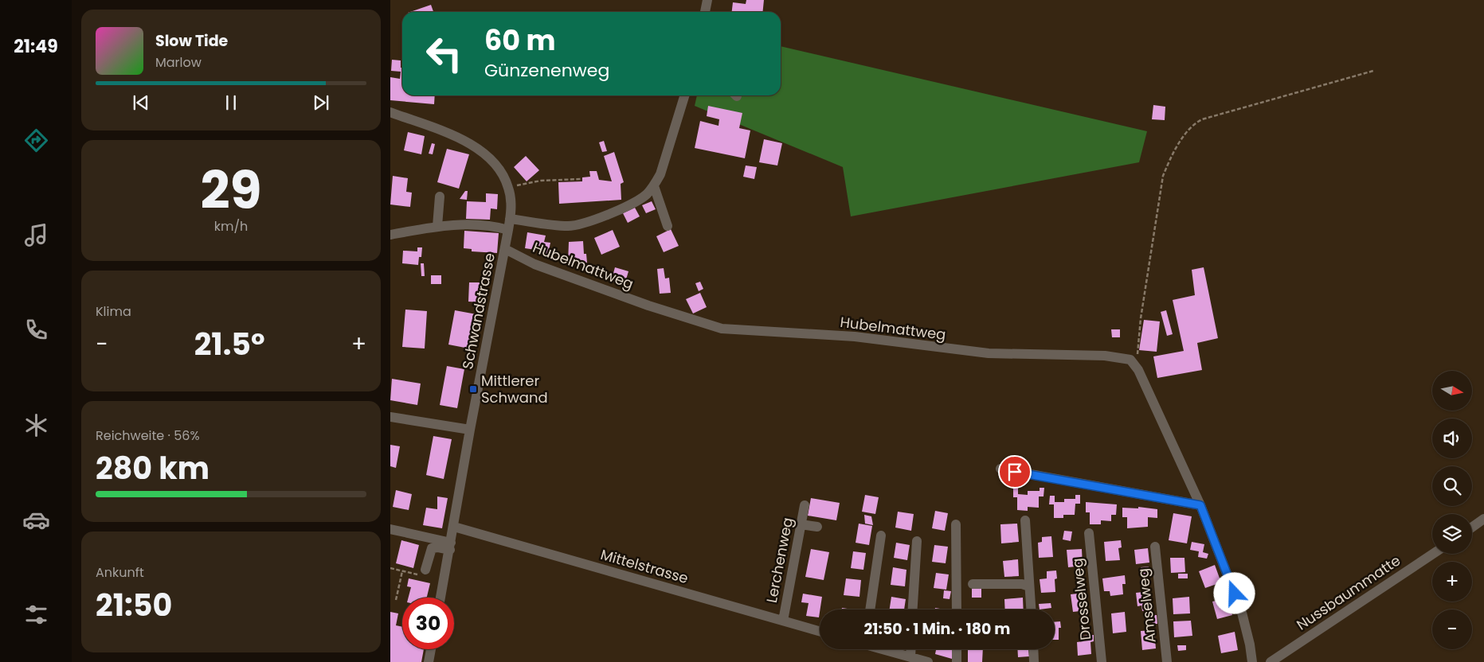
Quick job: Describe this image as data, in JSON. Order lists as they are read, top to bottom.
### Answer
{
  "streets": {
    "street": [
      "Hubelmattweg",
      "Schwandstrasse",
      "Lerchenweg",
      "Mittelstrasse",
      "Nussbaummatte",
      "Drosselweg",
      "Amselweg"
    ]
  },
  "crossings": [
    ["Hubelmattweg", "Schwandstrasse"],
    ["Schwandstrasse", "Mittelstrasse"],
    ["Lerchenweg", "Mittelstrasse"]
  ],
  "places": {
    "transit": ["Mittlerer Schwand"]
  },
  "north": "right",
  "page": {
    "tabs": "21:49",
    "turn": ["60 m", "Günzenenweg"],
    "song": ["Slow Tide", "Marlow"],
    "tile": [
      ["29", "km/h"],
      "Klima",
      ["Reichweite · 56%", "280 km"],
      ["Ankunft", "21:50"]
    ],
    "heat": ["−", "21.5°", "+"],
    "map_buttons": ["+", "−"],
    "limit": "30",
    "trip": "21:50 · 1 Min. · 180 m"
  }
}
